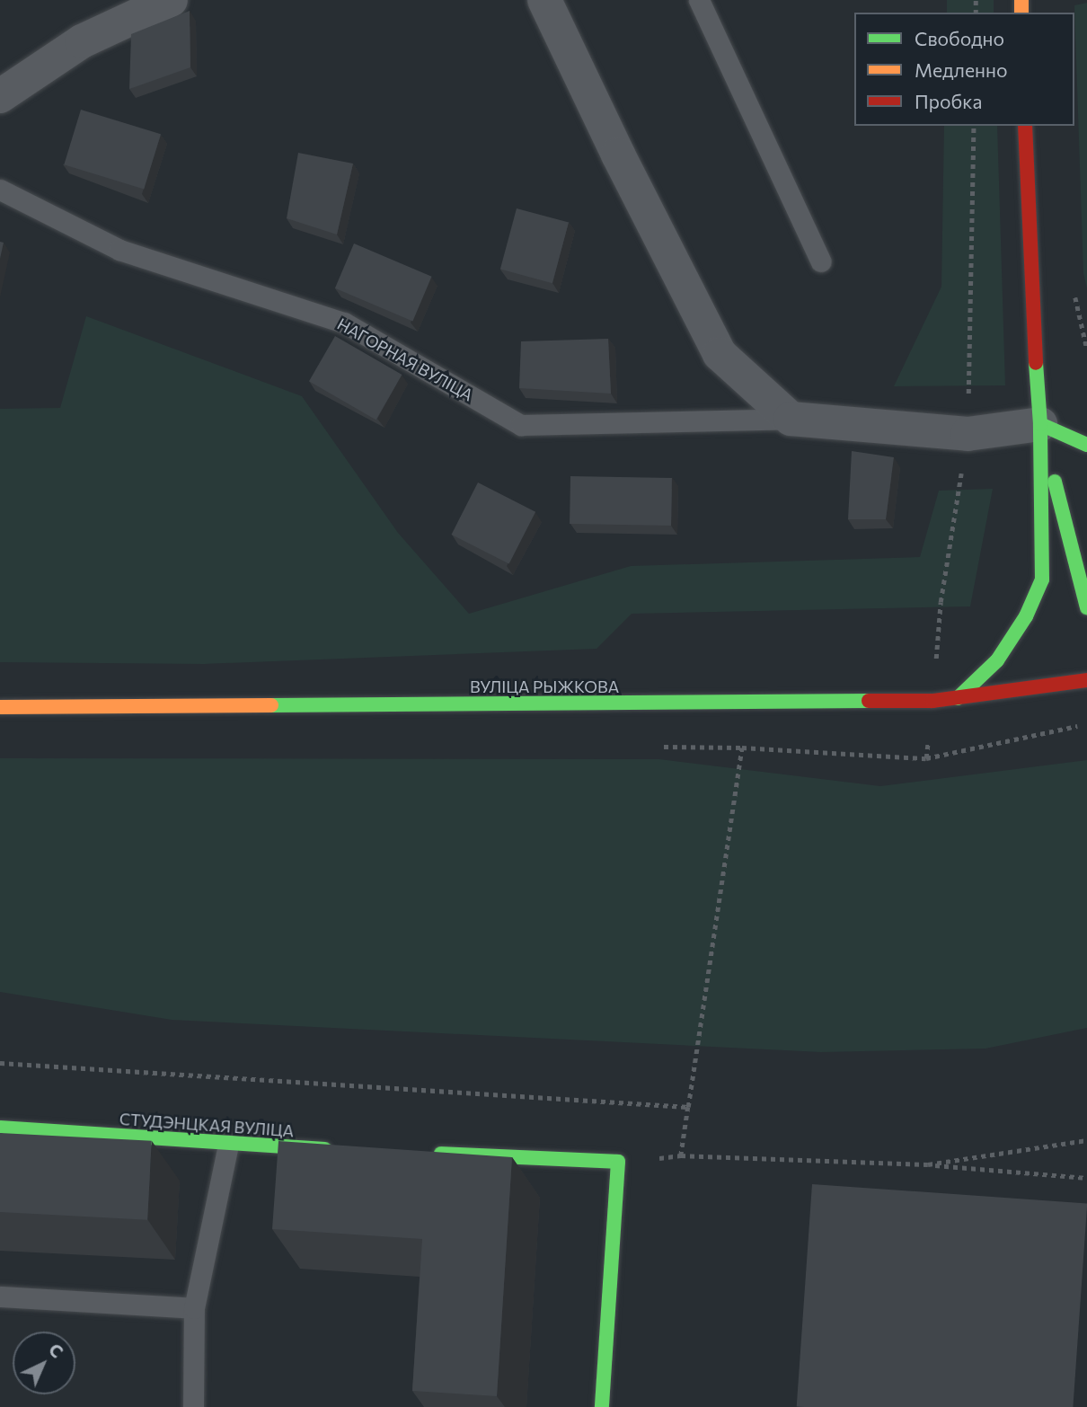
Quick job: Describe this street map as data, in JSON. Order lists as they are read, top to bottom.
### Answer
{
  "streets": {
    "main road": ["ВУЛІЦА РЫЖКОВА", "СТУДЭНЦКАЯ ВУЛІЦА"],
    "street": ["НАГОРНАЯ ВУЛІЦА"]
  },
  "legend": ["Свободно", "Медленно", "Пробка"],
  "north": "top right"
}
